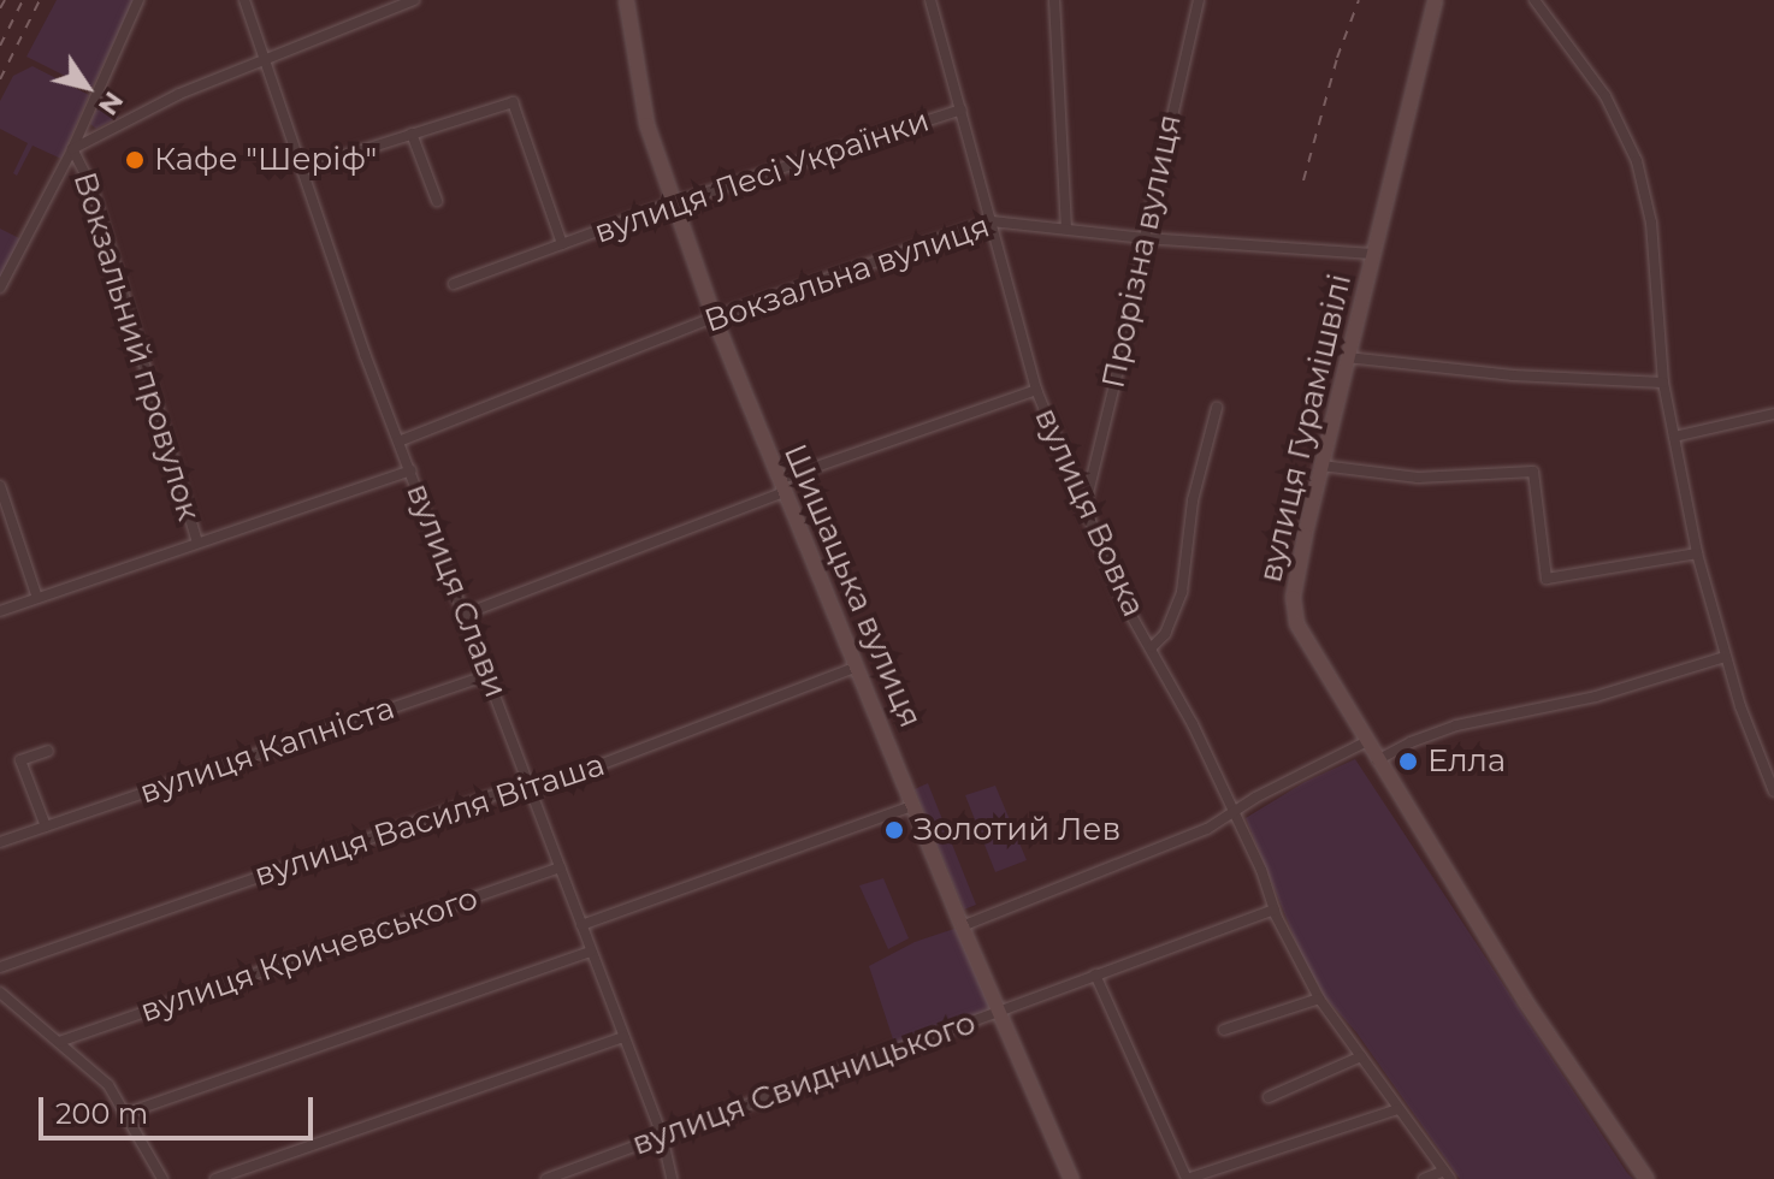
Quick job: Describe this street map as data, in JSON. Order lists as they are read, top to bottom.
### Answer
{
  "streets": {
    "main road": ["вулиця Гурамішвілі", "Шишацька вулиця"],
    "street": [
      "вулиця Лесі Українки",
      "Прорізна вулиця",
      "Вокзальна вулиця",
      "Вокзальний провулок",
      "вулиця Вовка",
      "вулиця Слави",
      "вулиця Капніста",
      "вулиця Василя Віташа",
      "вулиця Кричевського",
      "вулиця Свидницького"
    ]
  },
  "crossings": [
    ["вулиця Лесі Українки", "вулиця Вовка"],
    ["вулиця Лесі Українки", "Шишацька вулиця"],
    ["вулиця Лесі Українки", "вулиця Слави"],
    ["Прорізна вулиця", "Вокзальна вулиця"],
    ["Прорізна вулиця", "вулиця Вовка"],
    ["Вокзальна вулиця", "вулиця Гурамішвілі"],
    ["Вокзальна вулиця", "вулиця Вовка"],
    ["Вокзальна вулиця", "Шишацька вулиця"],
    ["Вокзальна вулиця", "вулиця Слави"],
    ["вулиця Вовка", "вулиця Свидницького"],
    ["Шишацька вулиця", "вулиця Василя Віташа"],
    ["Шишацька вулиця", "вулиця Свидницького"],
    ["вулиця Слави", "вулиця Капніста"],
    ["вулиця Слави", "вулиця Василя Віташа"],
    ["вулиця Слави", "вулиця Кричевського"],
    ["вулиця Слави", "вулиця Свидницького"]
  ],
  "places": ["Кафе \"Шеріф\"", "Елла", "Золотий Лев"],
  "scale_bar": "200 m",
  "north": "bottom right"
}
